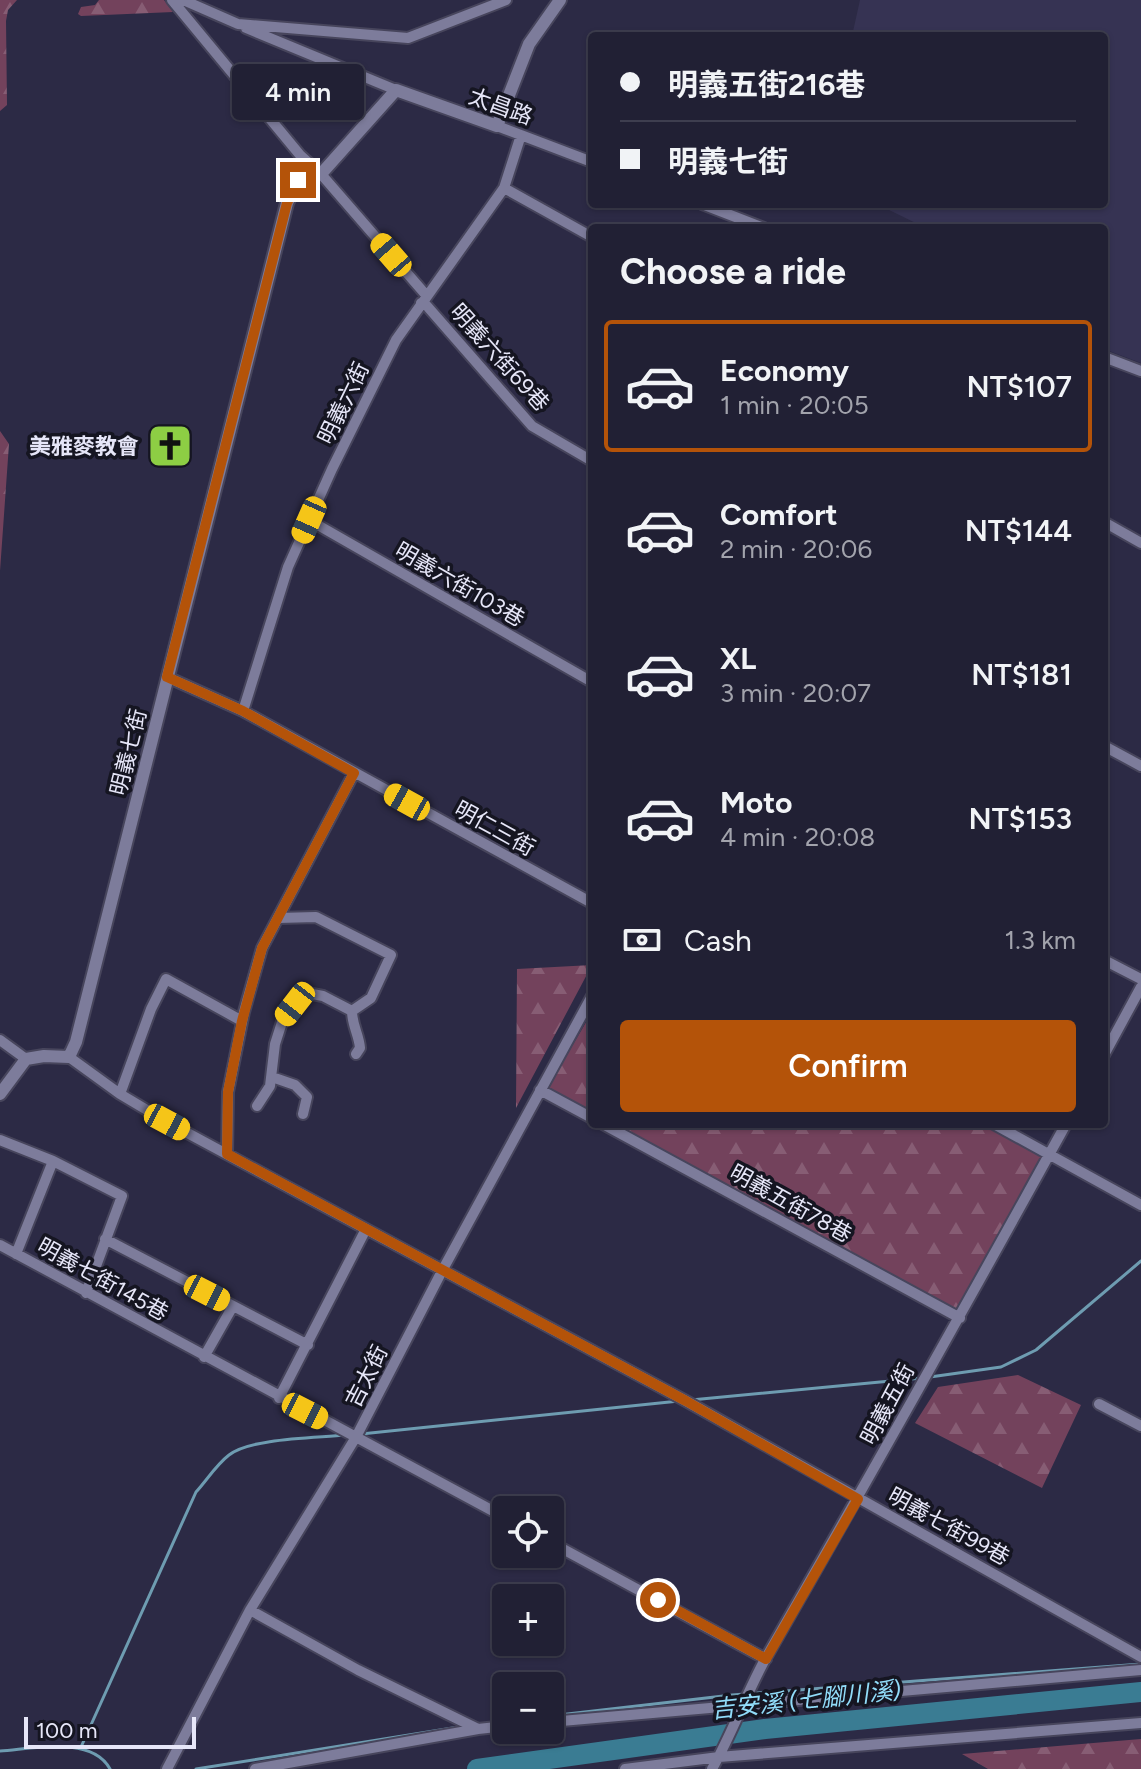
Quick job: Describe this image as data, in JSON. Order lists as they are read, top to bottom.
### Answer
{
  "streets": {
    "street": [
      "太昌路",
      "明義六街69巷",
      "明義六街",
      "明義六街103巷",
      "明義七街",
      "明仁三街",
      "明義五街78巷",
      "明義七街145巷",
      "吉太街",
      "明義五街",
      "明義七街99巷"
    ]
  },
  "crossings": [
    ["太昌路", "明義六街"],
    ["太昌路", "明義七街"],
    ["明義六街69巷", "明義六街"],
    ["明義六街69巷", "明義七街"],
    ["明義六街", "明義六街103巷"],
    ["明義六街", "明仁三街"],
    ["明義七街", "明仁三街"],
    ["明義七街", "明義七街99巷"],
    ["明義五街78巷", "明義五街"],
    ["明義七街145巷", "吉太街"],
    ["吉太街", "明義七街99巷"],
    ["明義五街", "明義七街99巷"]
  ],
  "water": ["吉安溪 (七腳川溪)"],
  "places": {
    "church": ["美雅麥教會"]
  },
  "scale_bar": "100 m",
  "page": {
    "banner": ["明義五街216巷", "明義七街"],
    "bubble": "4 min",
    "heading": "Choose a ride",
    "list": [
      {
        "name": "Economy",
        "note": "1 min · 20:05",
        "value": "NT$107"
      },
      {
        "name": "Comfort",
        "note": "2 min · 20:06",
        "value": "NT$144"
      },
      {
        "name": "XL",
        "note": "3 min · 20:07",
        "value": "NT$181"
      },
      {
        "name": "Moto",
        "note": "4 min · 20:08",
        "value": "NT$153"
      }
    ],
    "pay": ["Cash", "1.3 km"],
    "buttons": "Confirm",
    "map_buttons": ["+", "−"],
    "scale": "100 m"
  }
}
